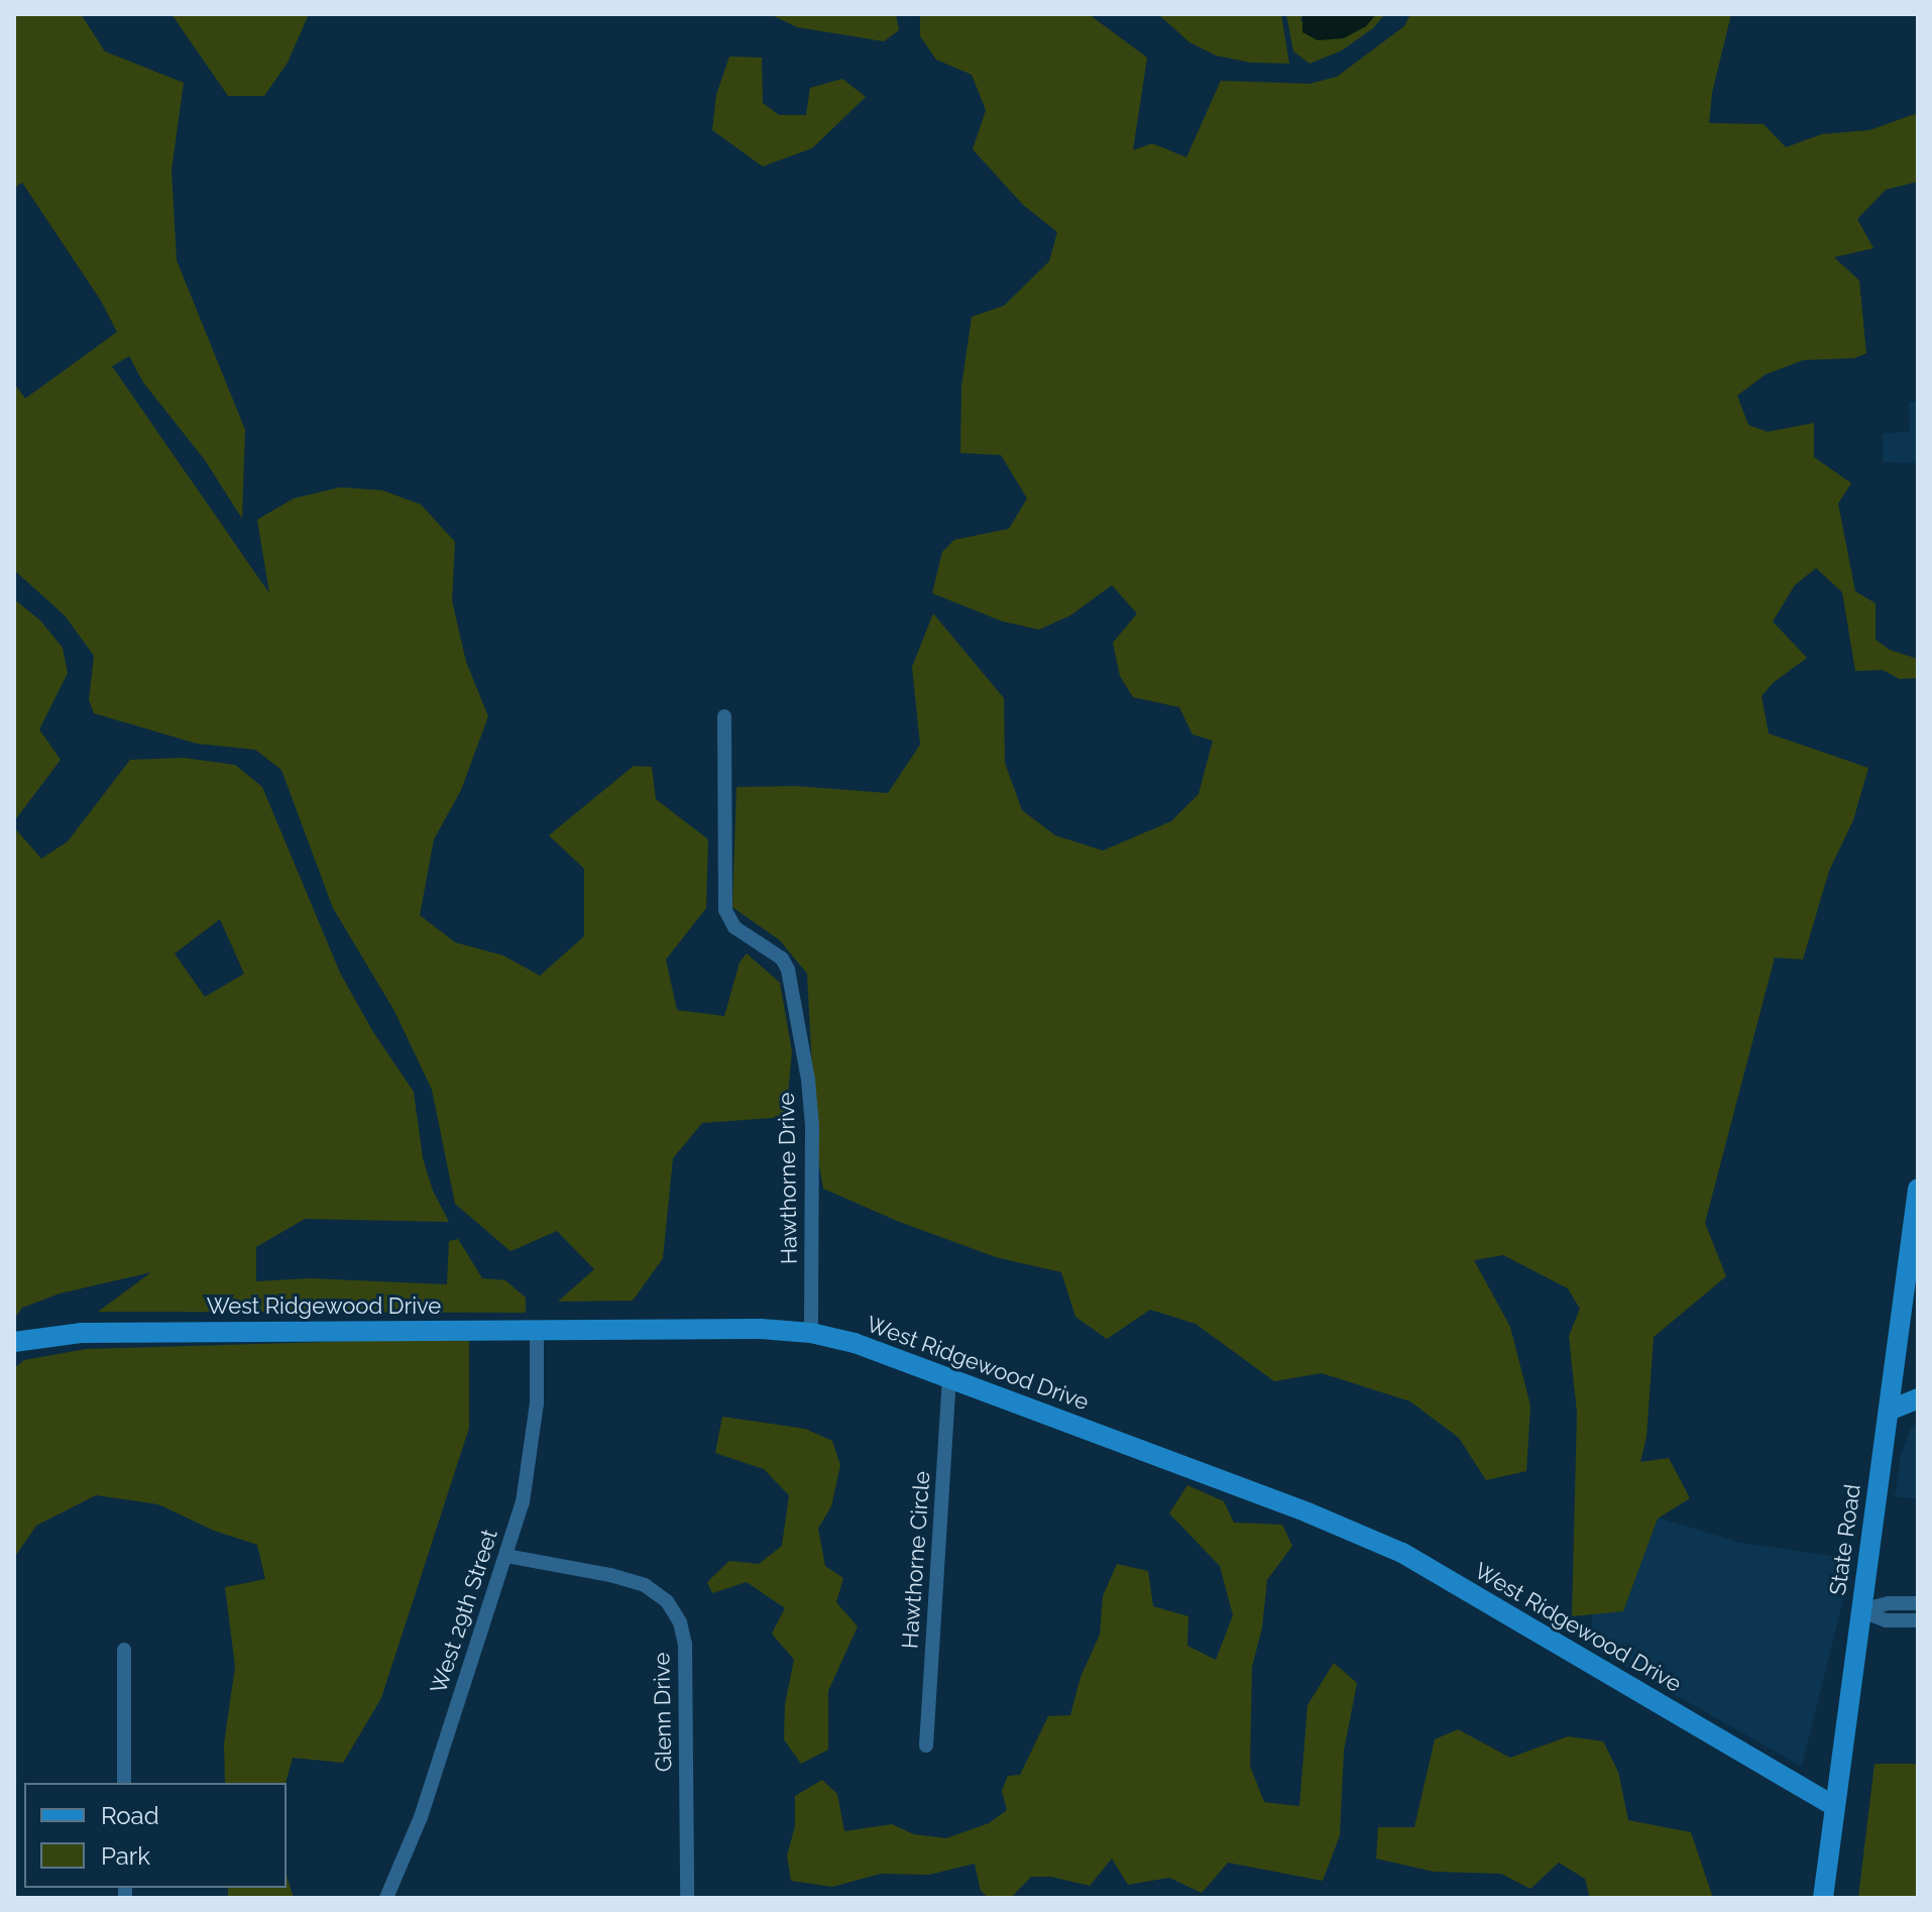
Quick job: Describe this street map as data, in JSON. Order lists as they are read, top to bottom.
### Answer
{
  "streets": {
    "street": [
      "Hawthorne Drive",
      "West Ridgewood Drive",
      "State Road",
      "Hawthorne Circle",
      "West 29th Street",
      "Glenn Drive"
    ]
  },
  "crossings": [
    ["Hawthorne Drive", "West Ridgewood Drive"],
    ["West Ridgewood Drive", "State Road"],
    ["West Ridgewood Drive", "Hawthorne Circle"],
    ["West Ridgewood Drive", "West 29th Street"],
    ["West 29th Street", "Glenn Drive"]
  ],
  "legend": ["Road", "Park"]
}
